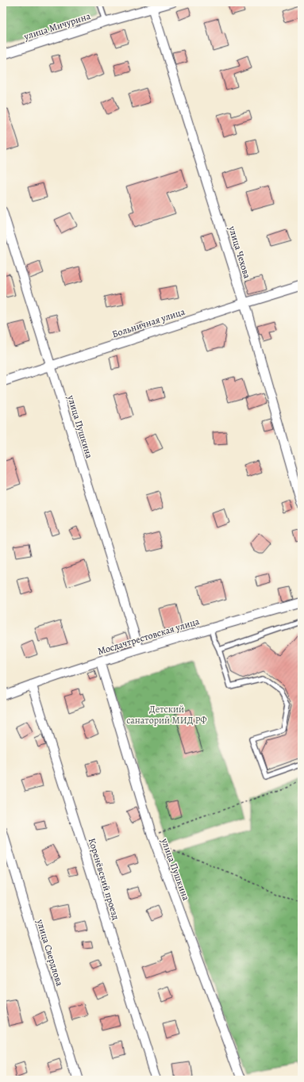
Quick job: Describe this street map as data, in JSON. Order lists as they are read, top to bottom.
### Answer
{
  "streets": {
    "street": [
      "улица Мичурина",
      "улица Чехова",
      "Больничная улица",
      "улица Пушкина",
      "Мосдачтрестовская улица",
      "Коренёвский проезд",
      "улица Свердлова"
    ]
  },
  "crossings": [
    ["улица Мичурина", "улица Чехова"],
    ["улица Чехова", "Больничная улица"],
    ["Больничная улица", "улица Пушкина"],
    ["улица Пушкина", "Мосдачтрестовская улица"],
    ["Мосдачтрестовская улица", "Коренёвский проезд"]
  ],
  "parks": ["Детский санаторий МИД РФ"]
}
